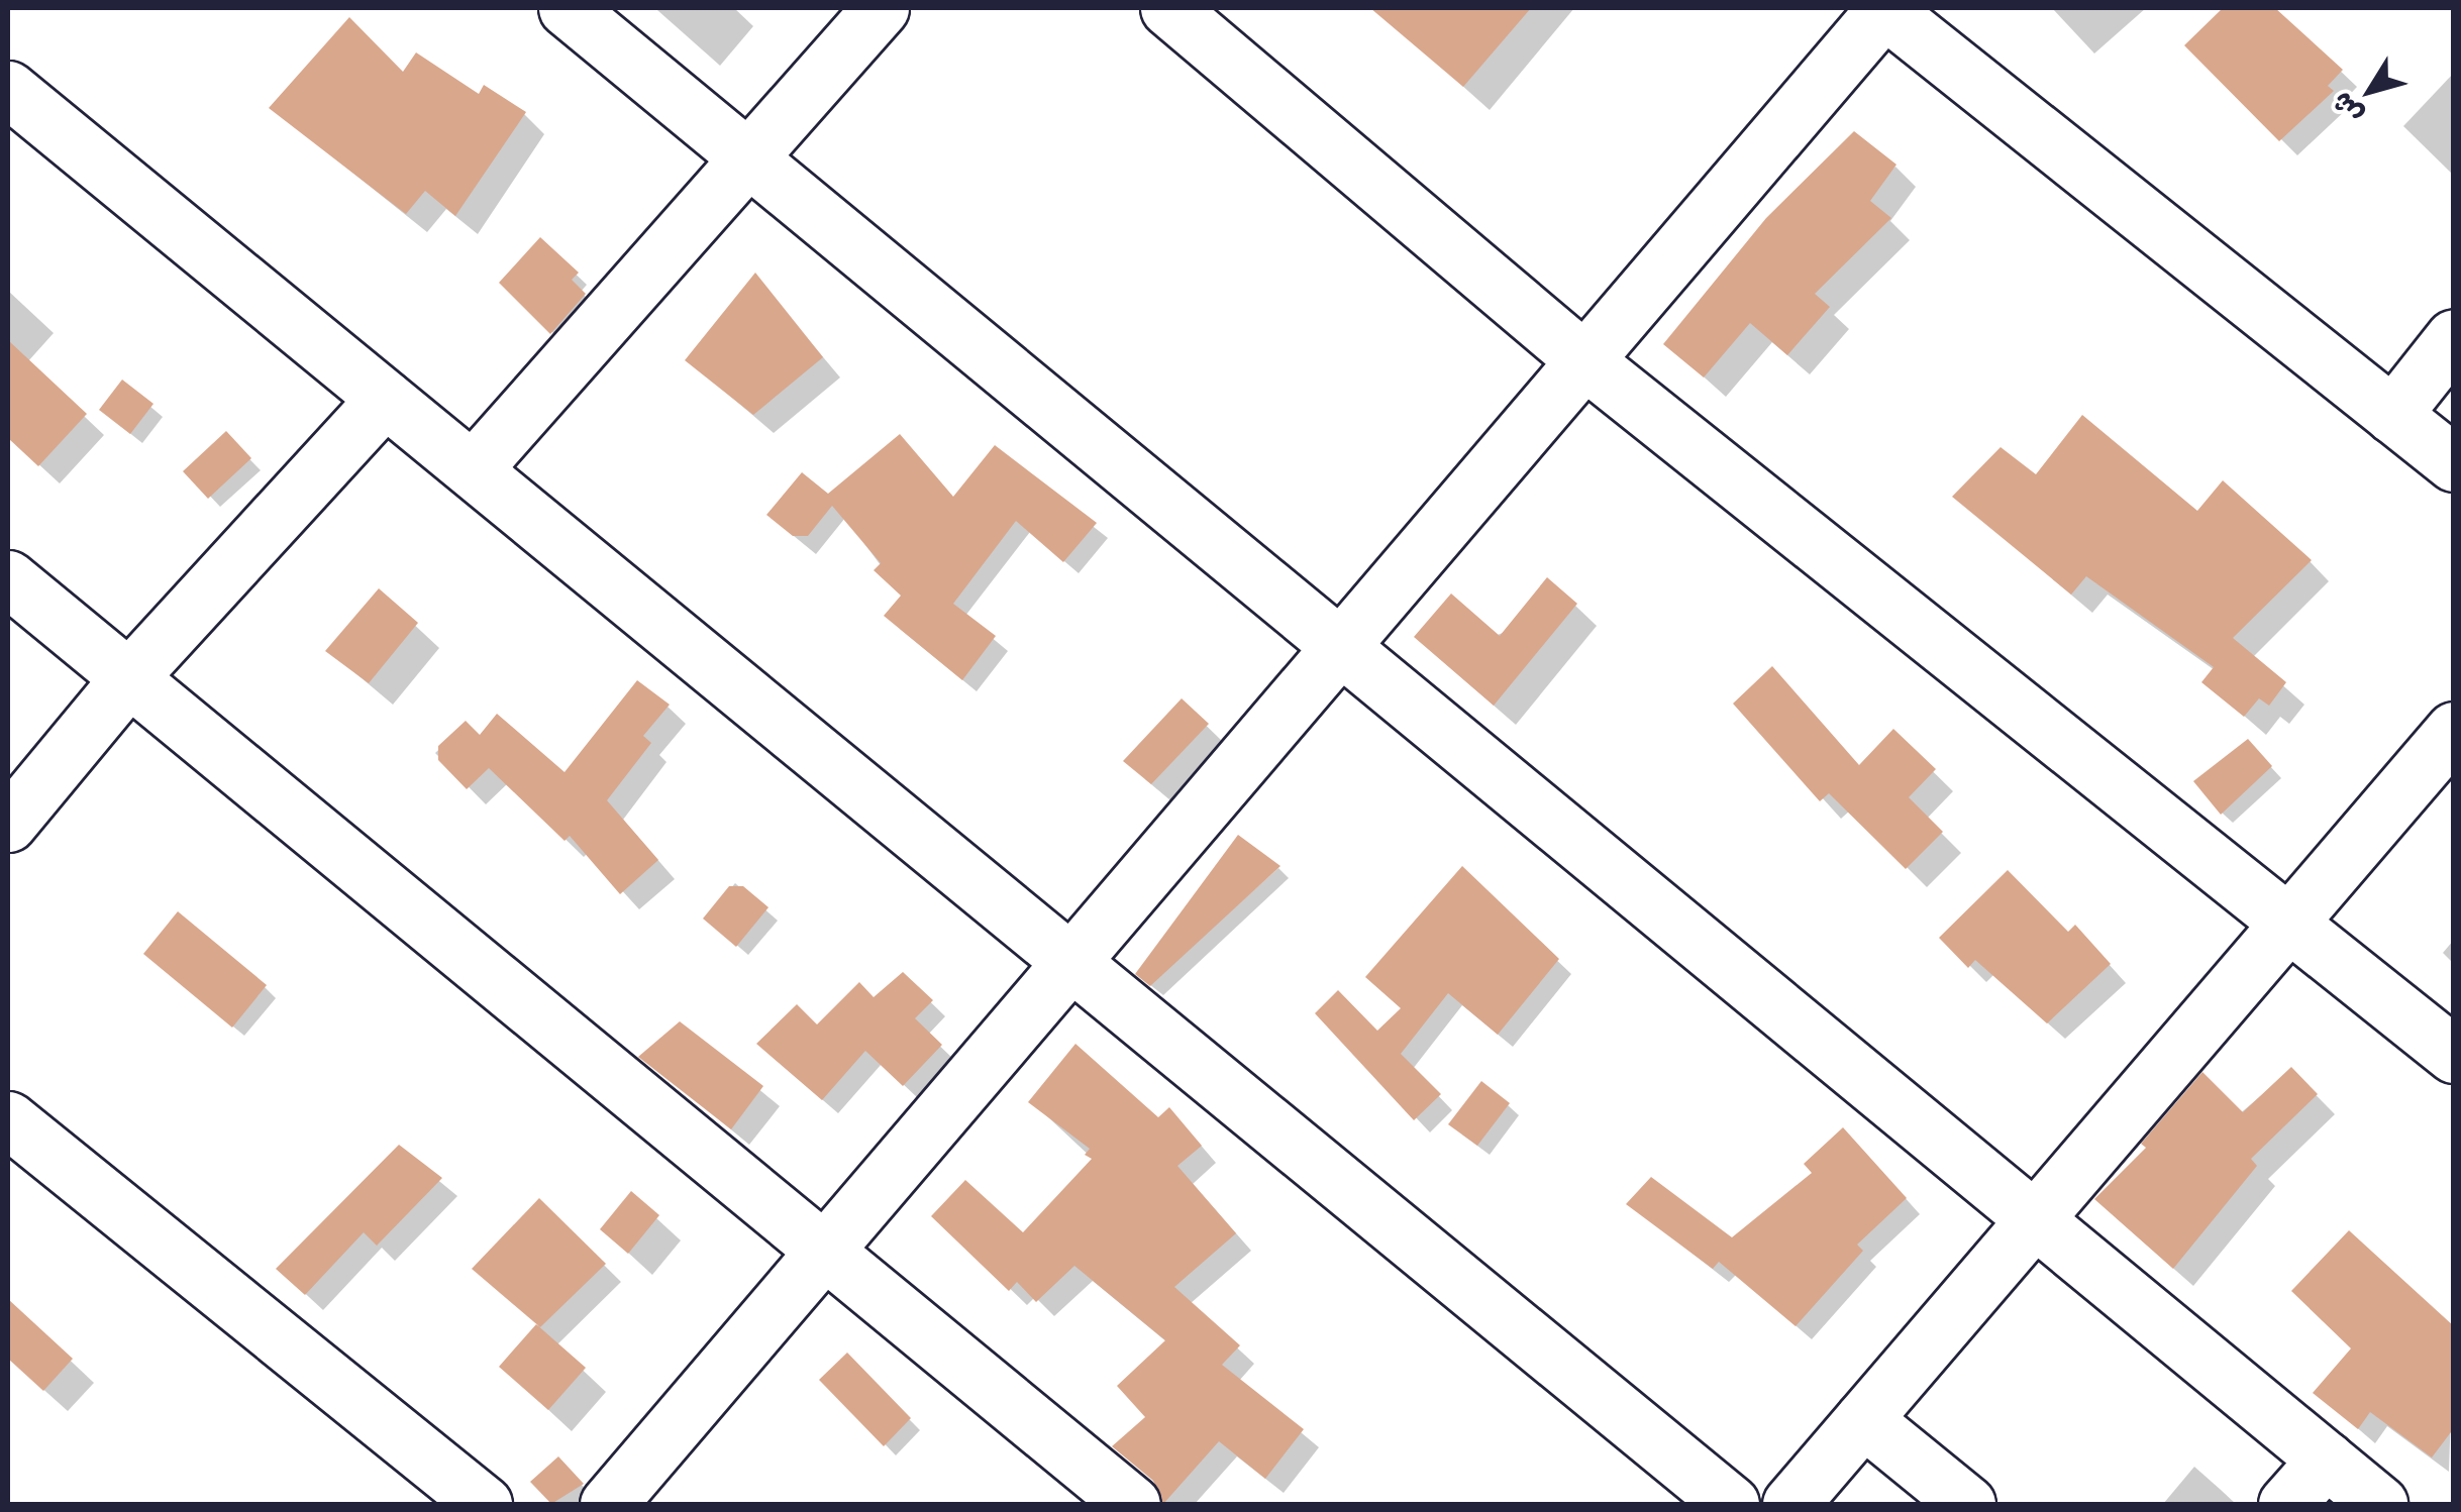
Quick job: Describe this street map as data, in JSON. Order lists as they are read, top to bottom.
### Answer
{
  "north": "bottom left"
}
